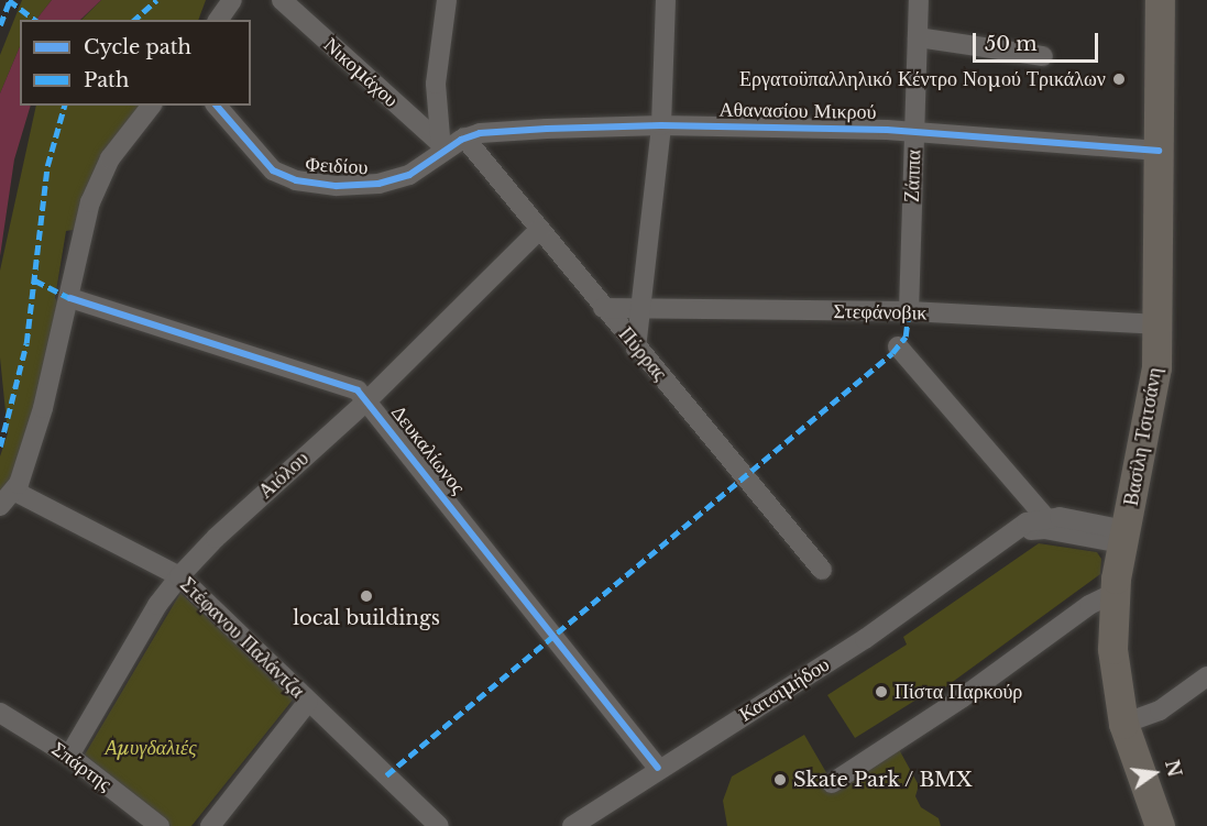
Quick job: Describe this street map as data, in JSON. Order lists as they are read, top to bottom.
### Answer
{
  "streets": {
    "main road": ["Βασίλη Τσιτσάνη"],
    "street": [
      "Νικομάχου",
      "Αθανασίου Μικρού",
      "Φειδίου",
      "Ζάππα",
      "Στεφάνοβικ",
      "Πύρρας",
      "Δευκαλίωνος",
      "Αιόλου",
      "Στέφανου Παλάντζα",
      "Κατσιμήδου",
      "Σπάρτης"
    ]
  },
  "crossings": [
    ["Νικομάχου", "Αθανασίου Μικρού"],
    ["Νικομάχου", "Φειδίου"],
    ["Αθανασίου Μικρού", "Φειδίου"],
    ["Αθανασίου Μικρού", "Ζάππα"],
    ["Αθανασίου Μικρού", "Πύρρας"],
    ["Αθανασίου Μικρού", "Βασίλη Τσιτσάνη"],
    ["Ζάππα", "Στεφάνοβικ"],
    ["Στεφάνοβικ", "Πύρρας"],
    ["Στεφάνοβικ", "Βασίλη Τσιτσάνη"],
    ["Πύρρας", "Αιόλου"],
    ["Δευκαλίωνος", "Αιόλου"],
    ["Δευκαλίωνος", "Κατσιμήδου"],
    ["Αιόλου", "Στέφανου Παλάντζα"],
    ["Αιόλου", "Σπάρτης"]
  ],
  "parks": ["Αμυγδαλιές"],
  "places": [
    "Εργατοϋπαλληλικό Κέντρο Νομού Τρικάλων",
    "local buildings",
    "Πίστα Παρκούρ",
    "Skate Park / BMX"
  ],
  "legend": ["Cycle path", "Path"],
  "scale_bar": "50 m",
  "north": "right"
}
